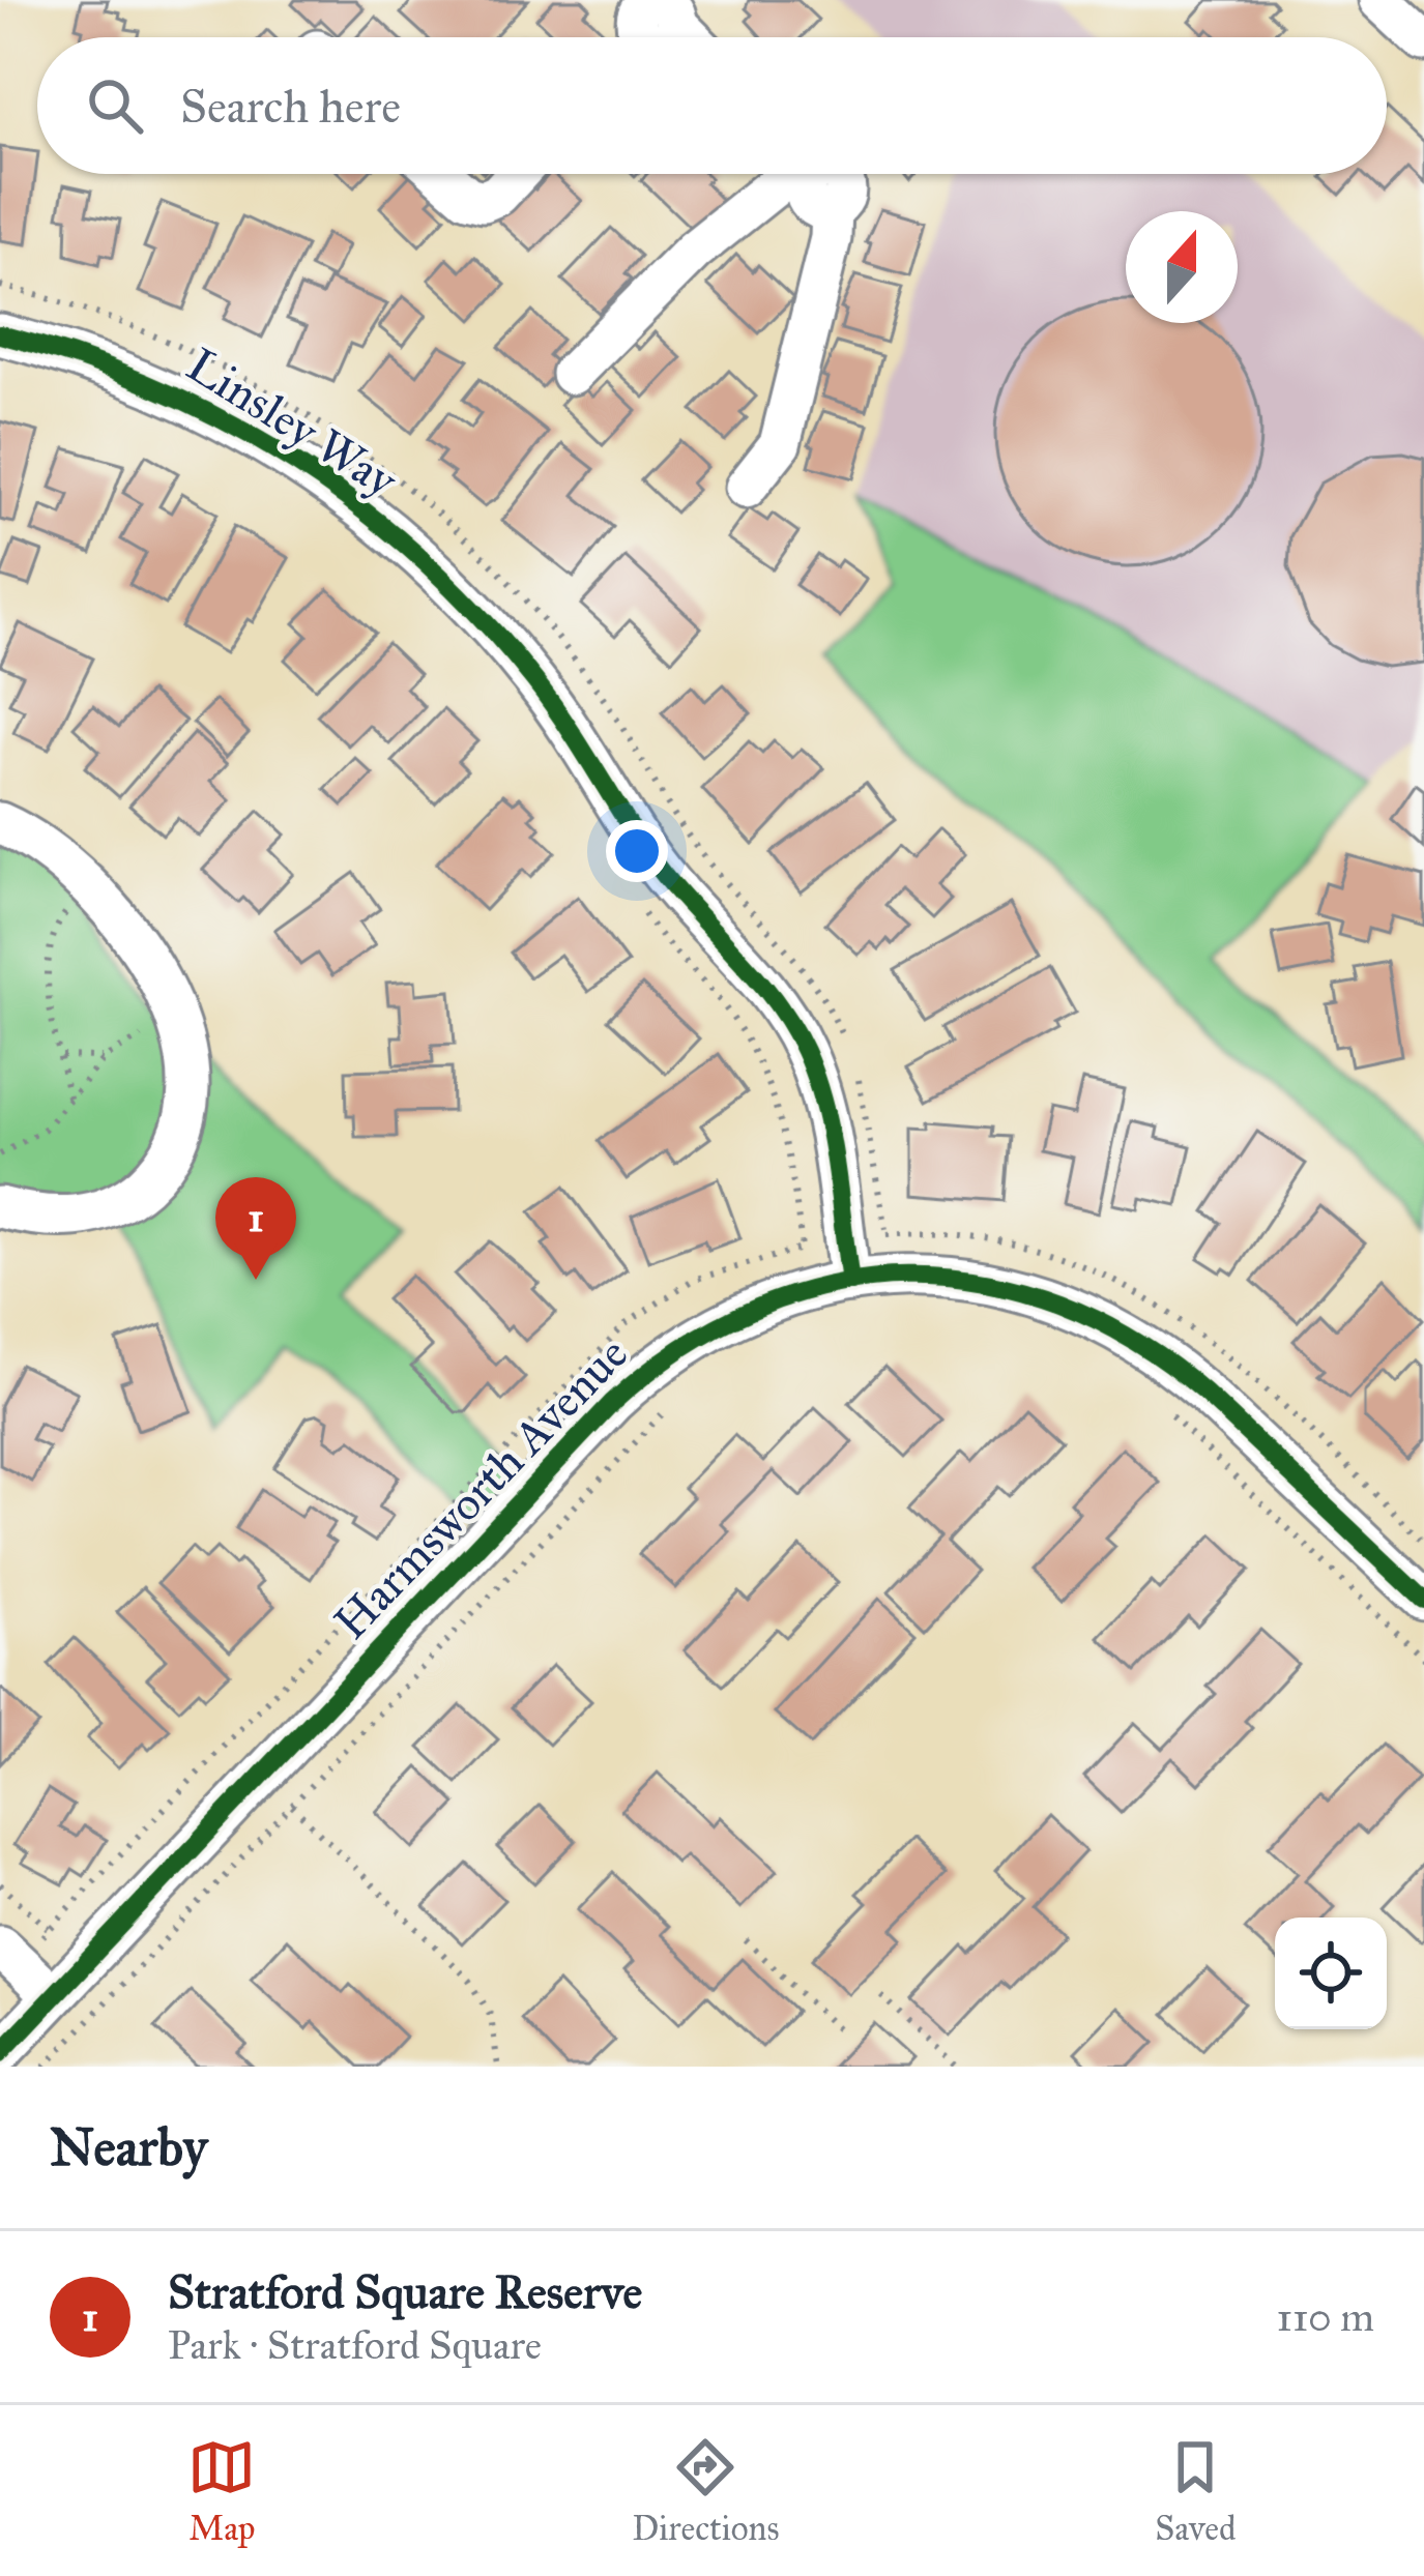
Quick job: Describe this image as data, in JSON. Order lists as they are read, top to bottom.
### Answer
{
  "streets": {
    "street": ["Linsley Way", "Harmsworth Avenue"]
  },
  "crossings": [
    ["Linsley Way", "Harmsworth Avenue"]
  ],
  "north": "top",
  "page": {
    "search": "Search here",
    "pins": "1",
    "heading": "Nearby",
    "list": [
      {
        "mark": "1",
        "name": "Stratford Square Reserve",
        "note": "Park · Stratford Square",
        "value": "110 m"
      }
    ],
    "nav": ["Map", "Directions", "Saved"]
  }
}
